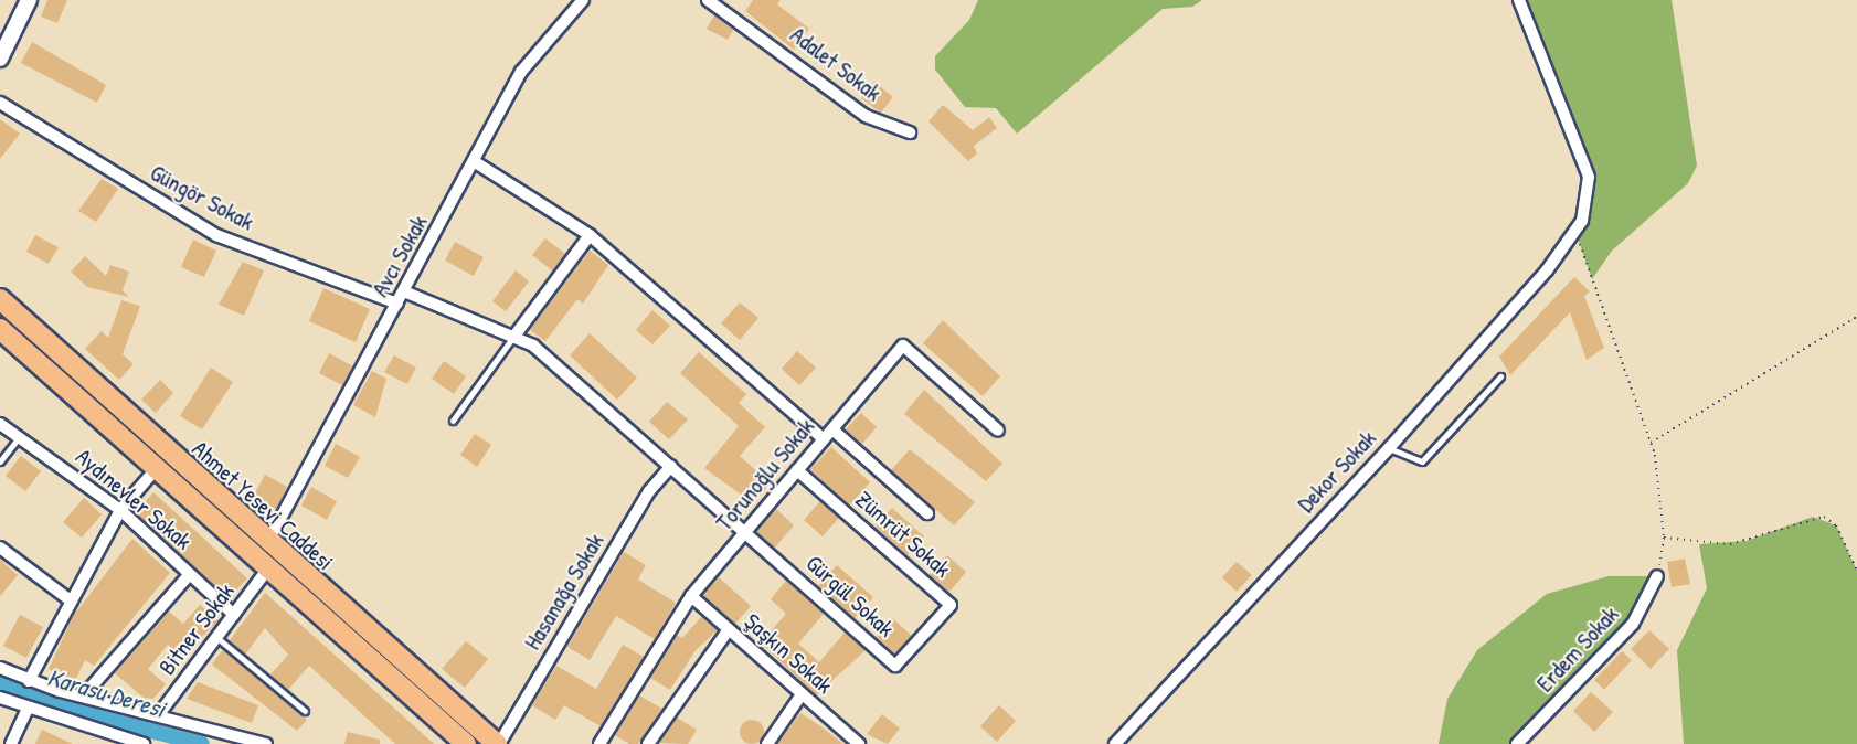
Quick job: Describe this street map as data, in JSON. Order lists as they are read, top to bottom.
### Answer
{
  "streets": {
    "highway": ["Ahmet Yesevi Caddesi"],
    "street": [
      "Adalet Sokak",
      "Güngör Sokak",
      "Avcı Sokak",
      "Dekor Sokak",
      "Torunoğlu Sokak",
      "Aydınevler Sokak",
      "Zümrüt Sokak",
      "Hasanağa Sokak",
      "Gürgül Sokak",
      "Bitner Sokak",
      "Erdem Sokak",
      "Şaşkın Sokak"
    ]
  },
  "crossings": [
    ["Güngör Sokak", "Avcı Sokak"],
    ["Avcı Sokak", "Ahmet Yesevi Caddesi"],
    ["Torunoğlu Sokak", "Zümrüt Sokak"],
    ["Torunoğlu Sokak", "Gürgül Sokak"],
    ["Torunoğlu Sokak", "Şaşkın Sokak"],
    ["Aydınevler Sokak", "Bitner Sokak"],
    ["Ahmet Yesevi Caddesi", "Hasanağa Sokak"],
    ["Ahmet Yesevi Caddesi", "Bitner Sokak"],
    ["Zümrüt Sokak", "Gürgül Sokak"]
  ],
  "water": ["Karasu Deresi"]
}
